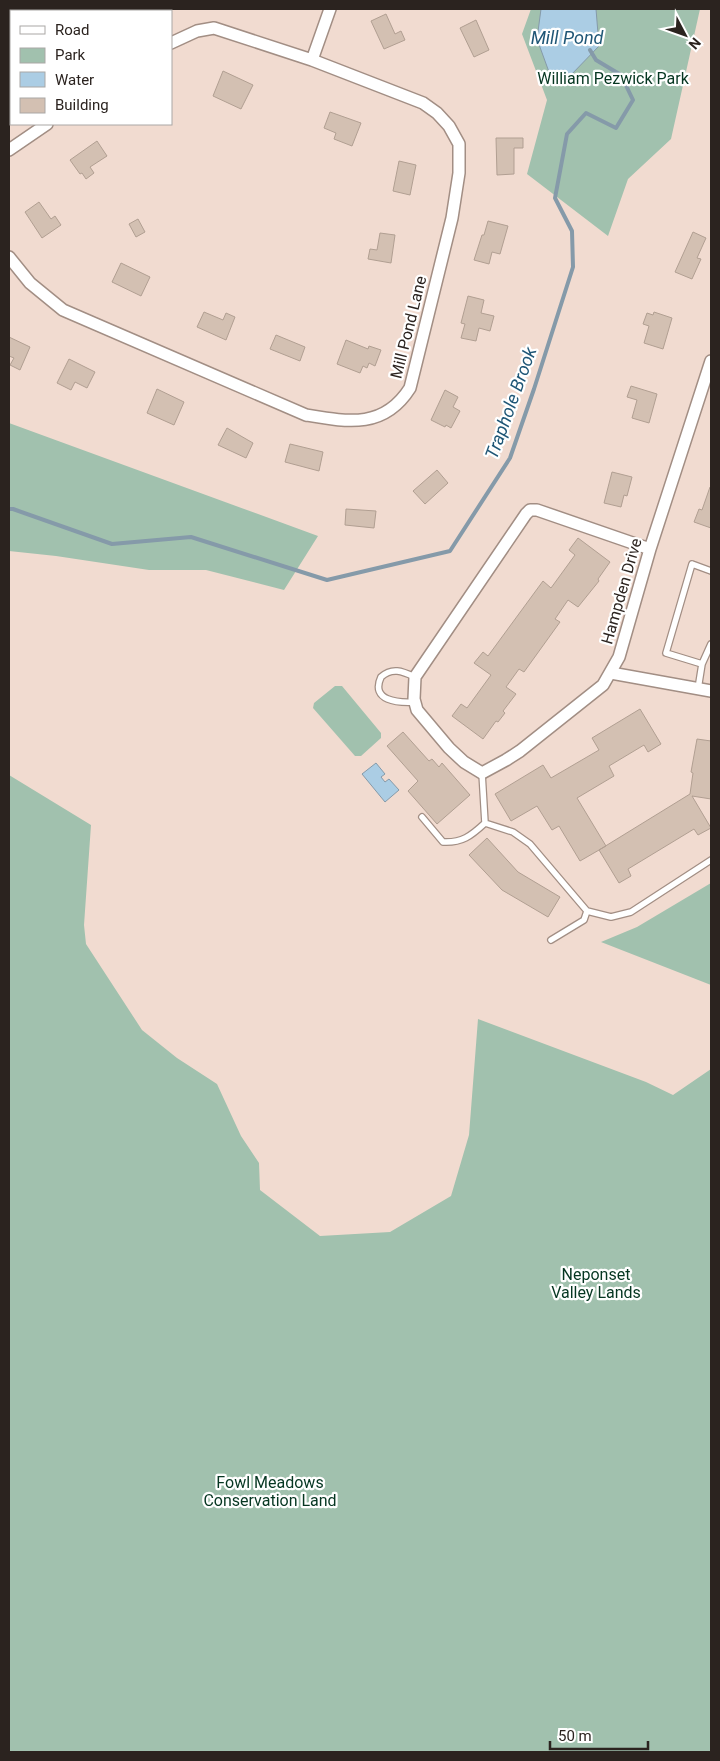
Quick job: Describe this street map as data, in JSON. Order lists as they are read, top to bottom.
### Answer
{
  "streets": {
    "street": ["Mill Pond Lane", "Hampden Drive"]
  },
  "water": ["Mill Pond", "Traphole Brook"],
  "parks": ["William Pezwick Park", "Neponset Valley Lands", "Fowl Meadows Conservation Land"],
  "legend": [
    "Road",
    "Park",
    "Water",
    "Building"
  ],
  "scale_bar": "50 m",
  "north": "bottom right"
}
